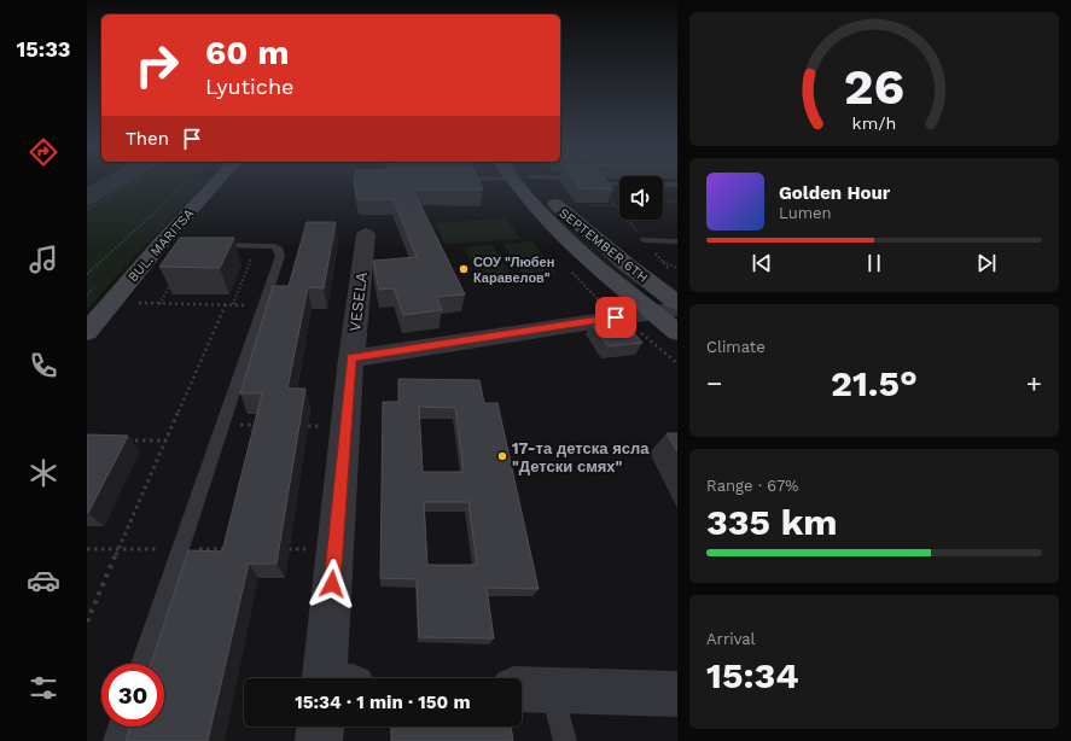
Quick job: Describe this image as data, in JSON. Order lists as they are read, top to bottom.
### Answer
{
  "streets": {
    "main road": ["BUL. MARITSA", "SEPTEMBER 6TH"],
    "street": ["VESELA"]
  },
  "places": ["СОУ \"Любен Каравелов\"", "17-та детска ясла \"Детски смях\""],
  "page": {
    "tabs": "15:33",
    "turn": ["60 m", "Lyutiche"],
    "then": "Then",
    "song": ["Golden Hour", "Lumen"],
    "tile": [
      "Climate",
      ["Range · 67%", "335 km"],
      ["Arrival", "15:34"]
    ],
    "heat": ["−", "21.5°", "+"],
    "limit": "30",
    "trip": "15:34 · 1 min · 150 m",
    "gauge": ["26", "km/h"]
  }
}
